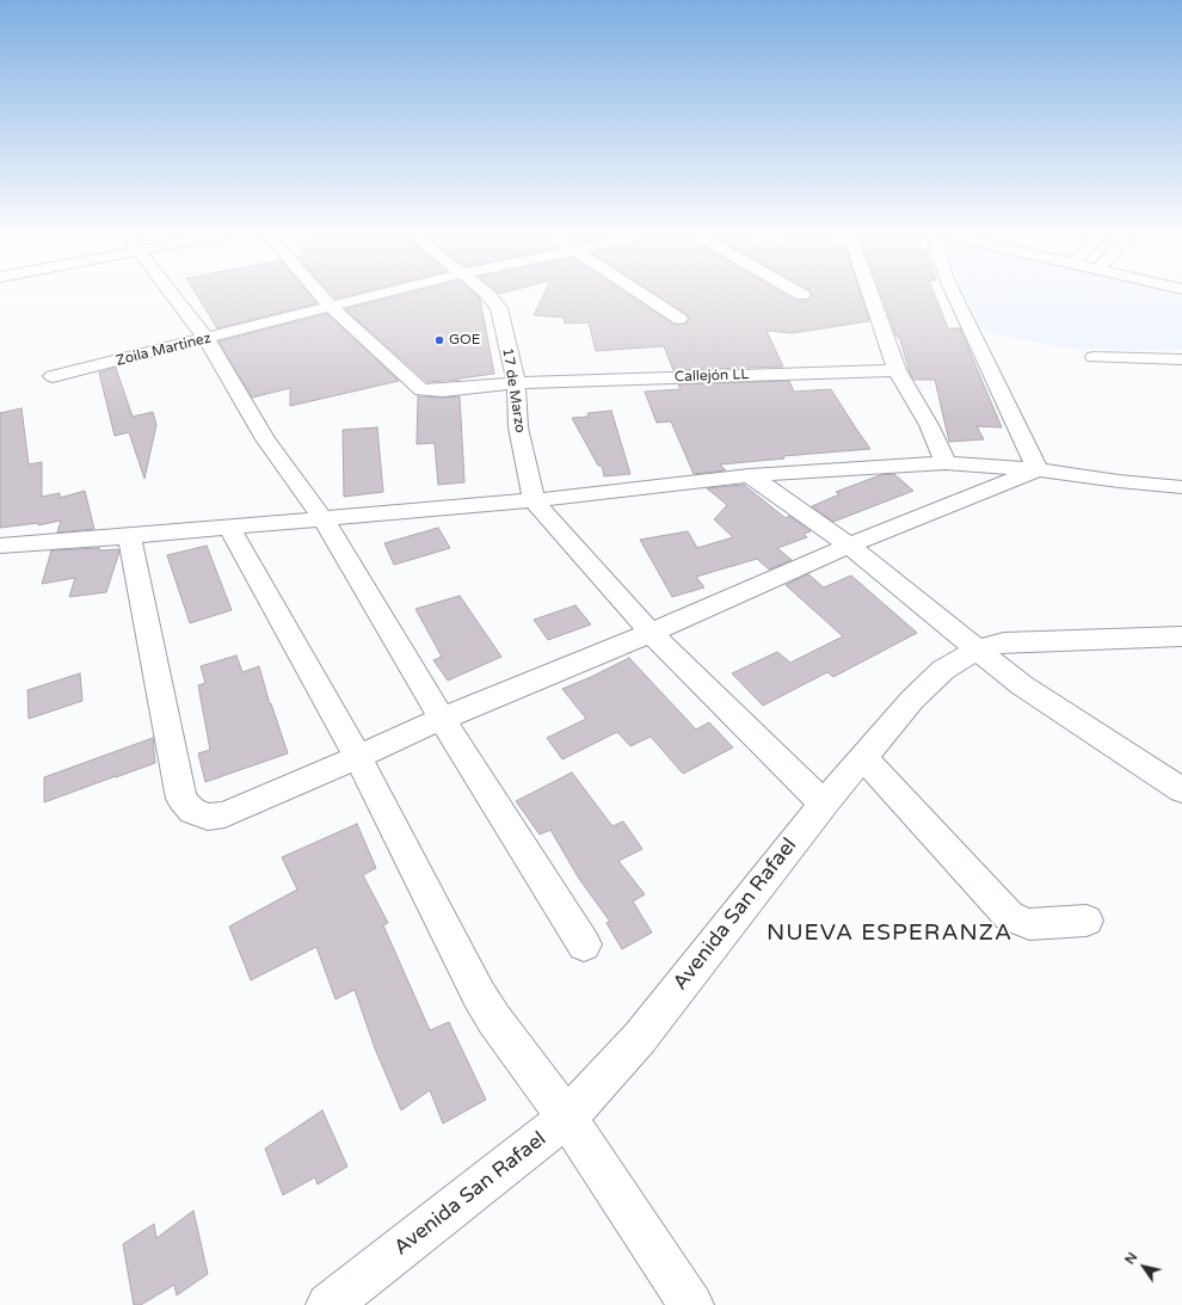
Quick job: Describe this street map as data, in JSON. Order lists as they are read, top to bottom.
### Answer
{
  "streets": {
    "street": [
      "Zoila Martinez",
      "Callejón LL",
      "17 de Marzo",
      "Avenida San Rafael"
    ]
  },
  "crossings": [
    ["Zoila Martinez", "Callejón LL"],
    ["Callejón LL", "17 de Marzo"]
  ],
  "districts": ["NUEVA ESPERANZA"],
  "places": ["GOE"],
  "north": "top left"
}
